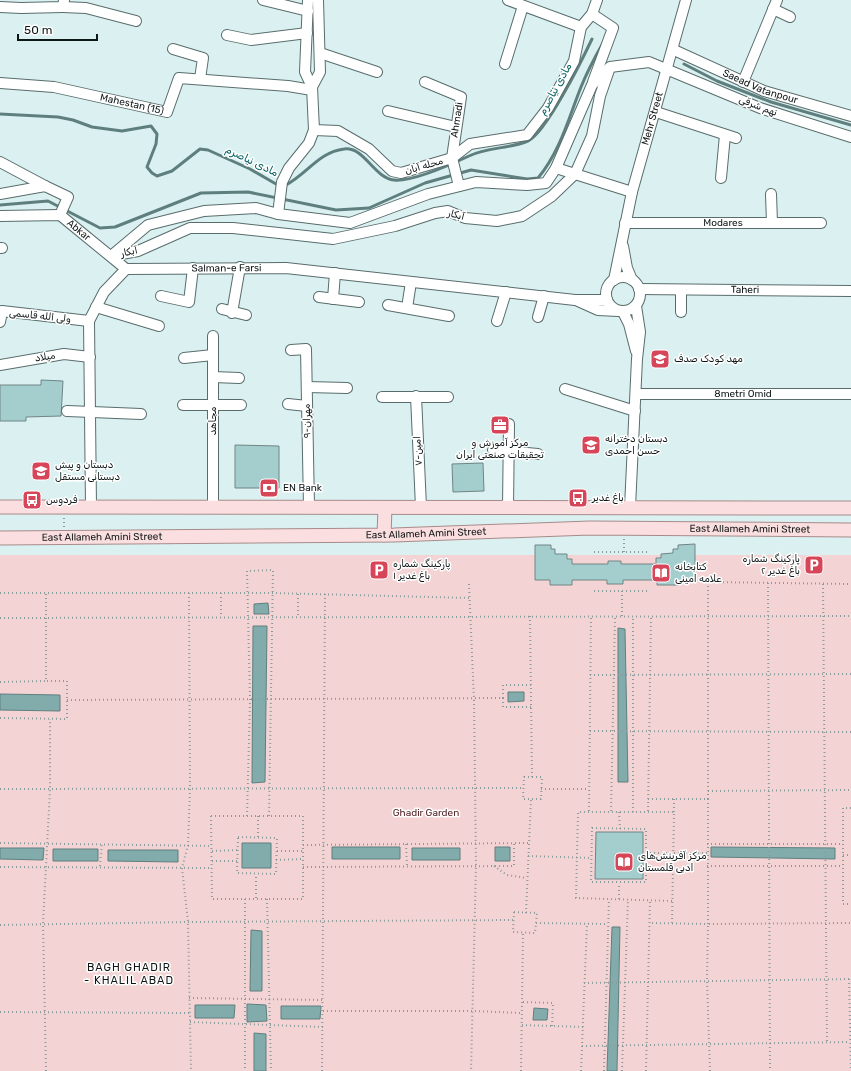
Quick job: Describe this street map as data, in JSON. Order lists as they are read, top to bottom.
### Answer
{
  "streets": {
    "main road": ["East Allameh Amini Street"],
    "street": [
      "Saead Vatanpour",
      "Mahestan (15)",
      "نهم شرقی",
      "Mehr Street",
      "Ahmadi",
      "محله آبان",
      "آبکار",
      "Modares",
      "Abkar",
      "Salman-e Farsi",
      "Taheri",
      "ولی الله قاسمی",
      "میلاد",
      "8metri Omid",
      "مجاهد",
      "۹-مهران",
      "۷-امین"
    ]
  },
  "crossings": [
    ["Saead Vatanpour", "Mehr Street"],
    ["نهم شرقی", "Mehr Street"],
    ["Mehr Street", "Modares"],
    ["Mehr Street", "Salman-e Farsi"],
    ["Mehr Street", "Taheri"],
    ["Ahmadi", "محله آبان"],
    ["آبکار", "Abkar"],
    ["Abkar", "Salman-e Farsi"],
    ["Salman-e Farsi", "Taheri"]
  ],
  "districts": ["BAGH GHADIR - KHALIL ABAD"],
  "water": ["مادی نیاصرم"],
  "parks": ["Ghadir Garden"],
  "places": {
    "school or university": ["مهد کودک صدف", "دبستان دخترانه حسن احمدی", "دبستان و پیش دبستانی مستقل"],
    "office": ["مرکز آموزش و تحقیقات صنعتی ایران"],
    "bank": ["EN Bank"],
    "bus stop": ["باغ غدیر", "فردوس"],
    "parking": ["پارکینگ شماره ۲ باغ غدیر", "پارکینگ شماره ۱ باغ غدیر"],
    "library": ["کتابخانه علامه امینی", "مرکز آفرینش‌های ادبی قلمستان"]
  },
  "scale_bar": "50 m"
}
